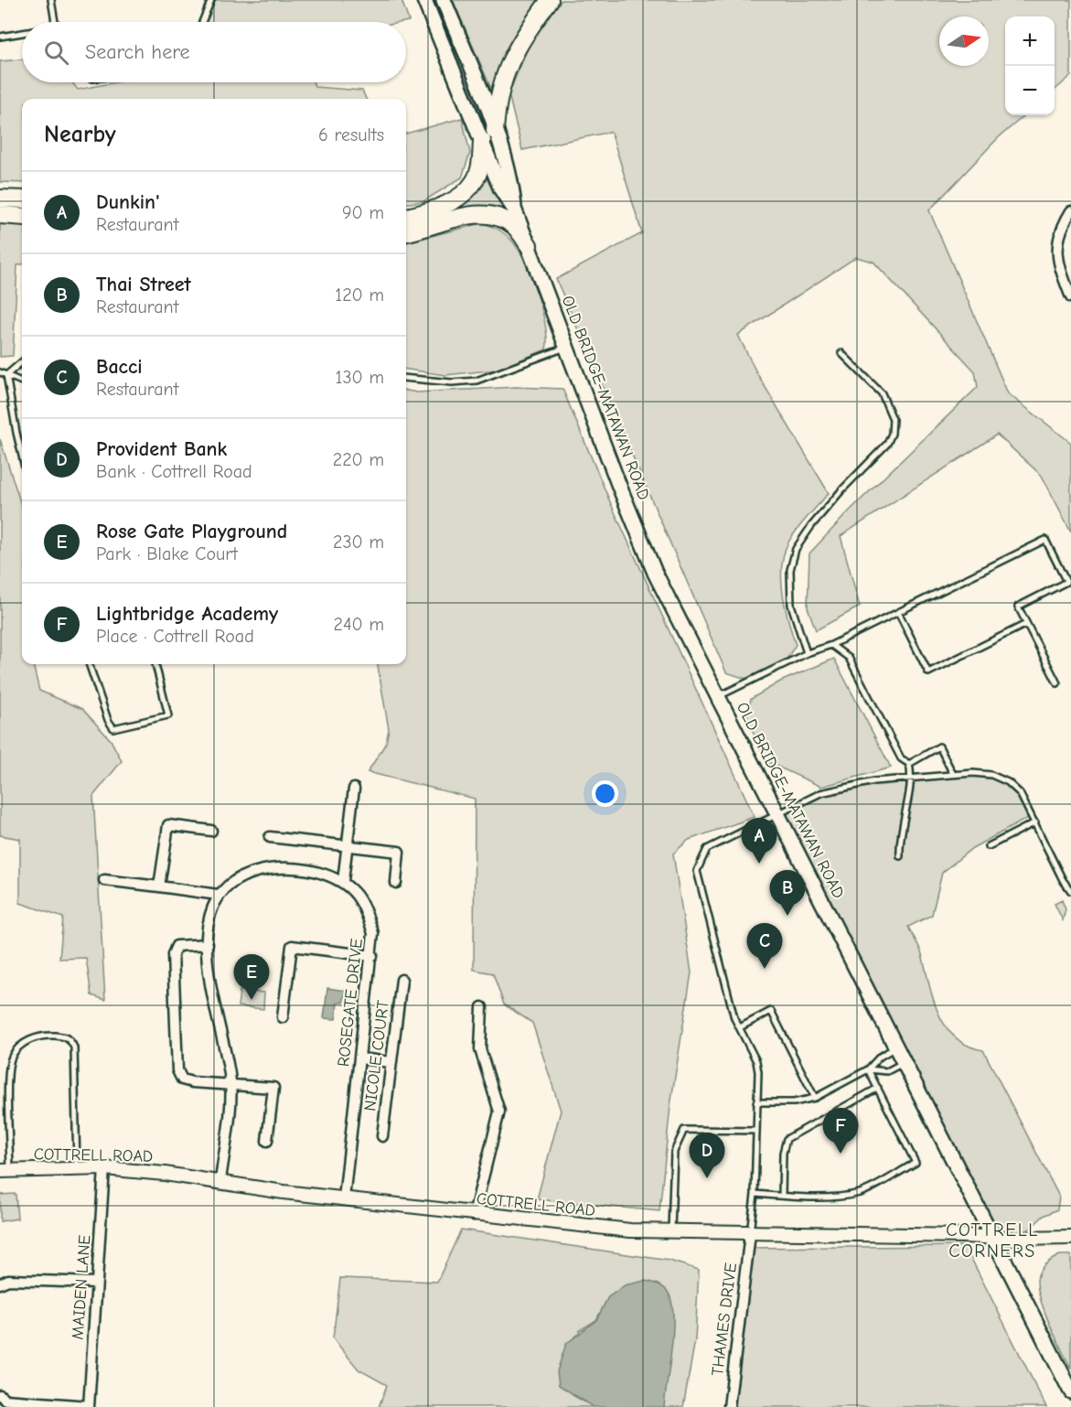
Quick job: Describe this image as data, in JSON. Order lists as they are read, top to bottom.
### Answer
{
  "streets": {
    "main road": ["OLD BRIDGE-MATAWAN ROAD"],
    "street": [
      "ROSEGATE DRIVE",
      "NICOLE COURT",
      "COTTRELL ROAD",
      "MAIDEN LANE",
      "THAMES DRIVE"
    ]
  },
  "crossings": [
    ["OLD BRIDGE-MATAWAN ROAD", "COTTRELL ROAD"],
    ["ROSEGATE DRIVE", "COTTRELL ROAD"],
    ["COTTRELL ROAD", "MAIDEN LANE"],
    ["COTTRELL ROAD", "THAMES DRIVE"]
  ],
  "districts": ["COTTRELL CORNERS"],
  "north": "right",
  "page": {
    "map_buttons": ["+", "−"],
    "search": "Search here",
    "heading": ["Nearby", "6 results"],
    "list": [
      {
        "mark": "A",
        "name": "Dunkin'",
        "note": "Restaurant",
        "value": "90 m"
      },
      {
        "mark": "B",
        "name": "Thai Street",
        "note": "Restaurant",
        "value": "120 m"
      },
      {
        "mark": "C",
        "name": "Bacci",
        "note": "Restaurant",
        "value": "130 m"
      },
      {
        "mark": "D",
        "name": "Provident Bank",
        "note": "Bank · Cottrell Road",
        "value": "220 m"
      },
      {
        "mark": "E",
        "name": "Rose Gate Playground",
        "note": "Park · Blake Court",
        "value": "230 m"
      },
      {
        "mark": "F",
        "name": "Lightbridge Academy",
        "note": "Place · Cottrell Road",
        "value": "240 m"
      }
    ],
    "pins": [
      "A",
      "B",
      "C",
      "E",
      "F",
      "D"
    ]
  }
}
